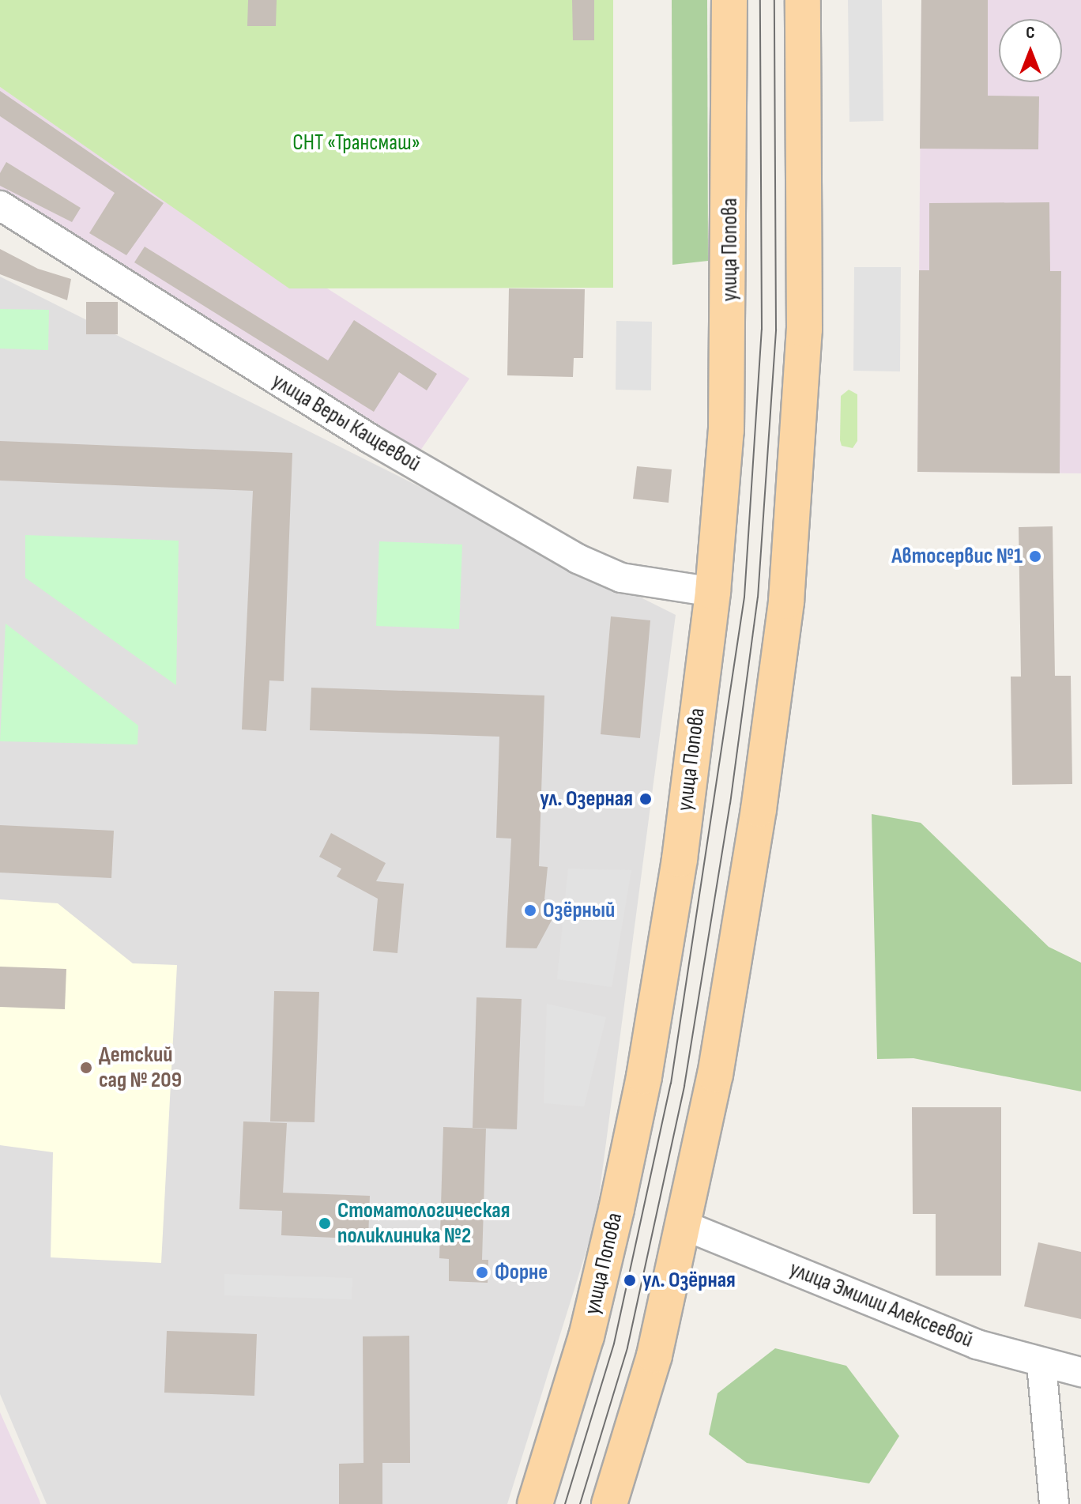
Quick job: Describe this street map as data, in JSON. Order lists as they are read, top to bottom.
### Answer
{
  "streets": {
    "main road": ["улица Попова"],
    "street": ["улица Веры Кащеевой", "улица Эмилии Алексеевой"]
  },
  "crossings": [
    ["улица Попова", "улица Веры Кащеевой"]
  ],
  "parks": ["СНТ «Трансмаш»"],
  "places": [
    "Автосервис №1",
    "ул. Озерная",
    "Озёрный",
    "Детский сад № 209",
    "Стоматологическая поликлиника №2",
    "Форне",
    "ул. Озёрная"
  ],
  "north": "top"
}
